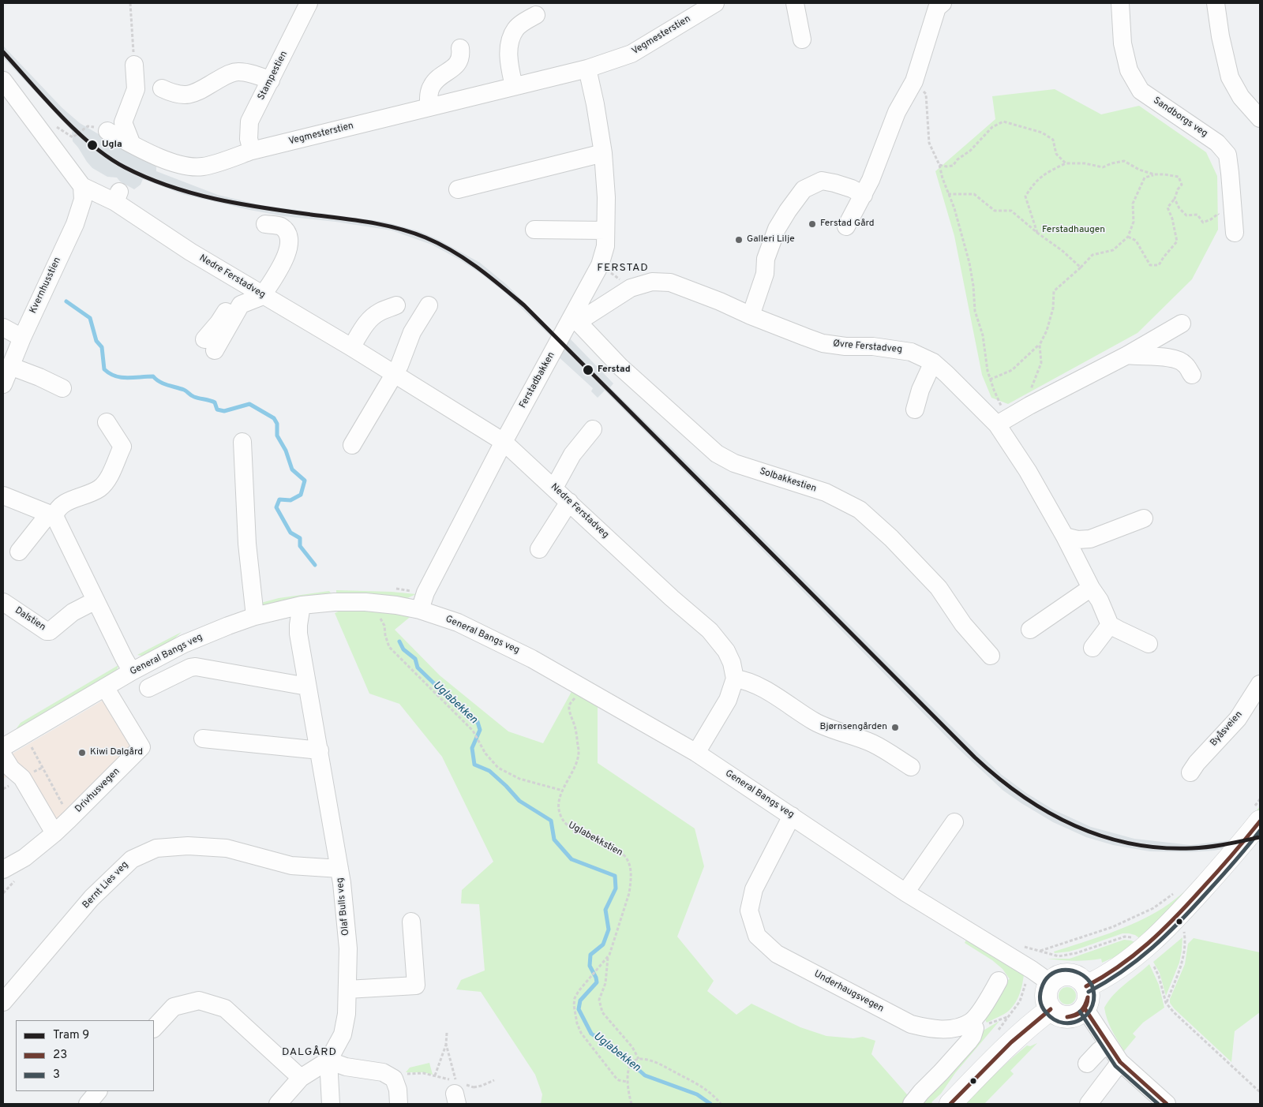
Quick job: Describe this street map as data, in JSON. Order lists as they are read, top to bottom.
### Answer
{
  "streets": {
    "street": [
      "Vegmesterstien",
      "Stampestien",
      "Sandborgs veg",
      "Nedre Ferstadveg",
      "Kvernhusstien",
      "Øvre Ferstadveg",
      "Ferstadbakken",
      "Solbakkestien",
      "Dalstien",
      "General Bangs veg",
      "Byåsveien",
      "Drivhusvegen",
      "Bernt Lies veg",
      "Olaf Bulls veg",
      "Underhaugsvegen"
    ],
    "path": ["Uglabekkstien"]
  },
  "crossings": [
    ["Vegmesterstien", "Stampestien"],
    ["Vegmesterstien", "Ferstadbakken"],
    ["Nedre Ferstadveg", "Kvernhusstien"],
    ["Nedre Ferstadveg", "Ferstadbakken"],
    ["Øvre Ferstadveg", "Ferstadbakken"],
    ["Øvre Ferstadveg", "Solbakkestien"],
    ["Ferstadbakken", "Solbakkestien"],
    ["Ferstadbakken", "General Bangs veg"],
    ["General Bangs veg", "Drivhusvegen"],
    ["General Bangs veg", "Uglabekkstien"],
    ["General Bangs veg", "Olaf Bulls veg"],
    ["General Bangs veg", "Underhaugsvegen"],
    ["Bernt Lies veg", "Olaf Bulls veg"]
  ],
  "districts": ["FERSTAD", "DALGÅRD"],
  "water": ["Uglabekken"],
  "parks": ["Ferstadhaugen"],
  "places": [
    "Ugla",
    "Ferstad Gård",
    "Galleri Lilje",
    "Ferstad",
    "Bjørnsengården",
    "Kiwi Dalgård"
  ],
  "lines": ["tram line 9", "transit line 23", "transit line 3"],
  "legend": ["Tram 9", "23", "3"]
}
